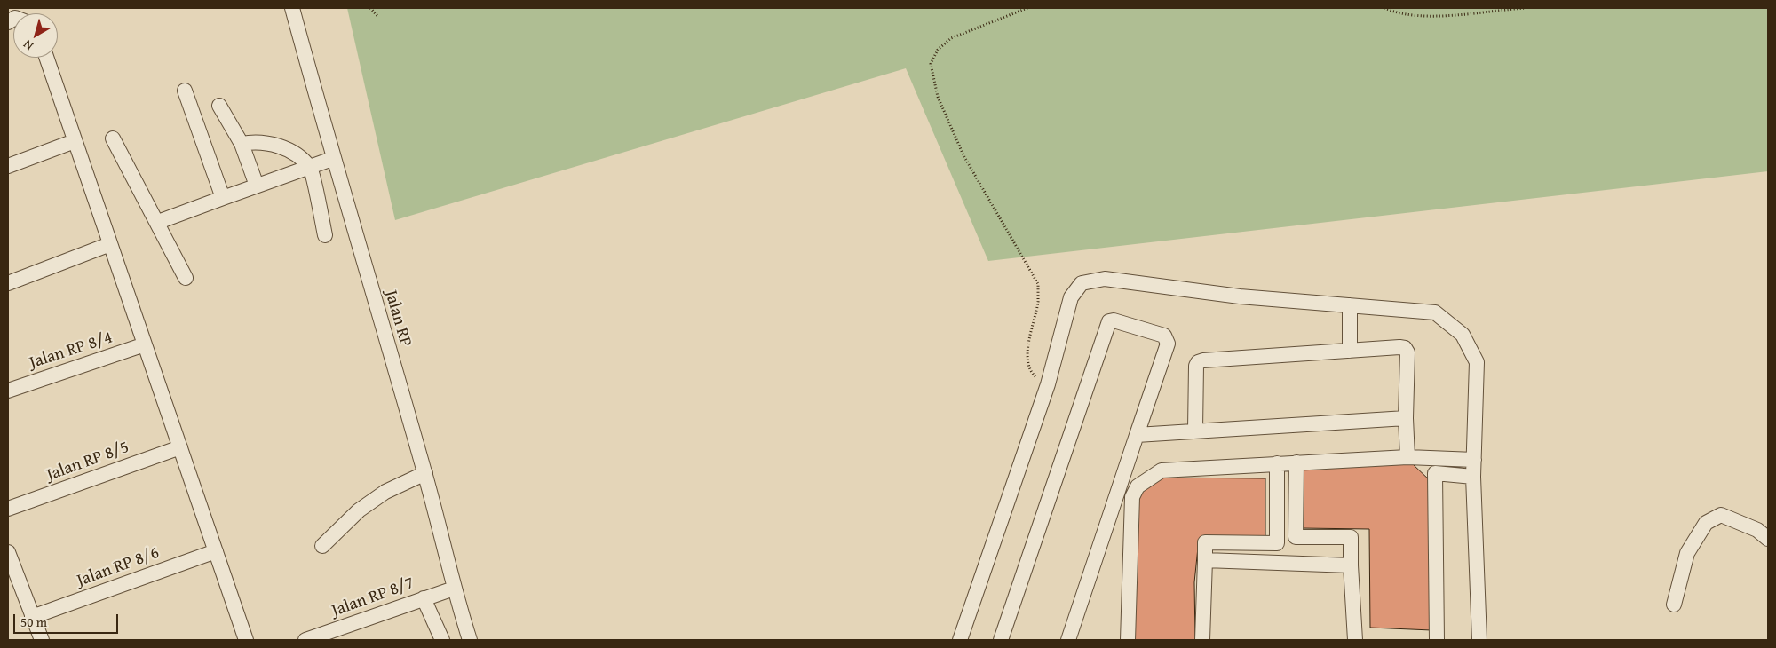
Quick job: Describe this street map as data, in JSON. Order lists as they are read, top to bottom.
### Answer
{
  "streets": {
    "street": [
      "Jalan RP",
      "Jalan RP 8/4",
      "Jalan RP 8/5",
      "Jalan RP 8/6",
      "Jalan RP 8/7"
    ]
  },
  "crossings": [
    ["Jalan RP", "Jalan RP 8/7"]
  ],
  "scale_bar": "50 m",
  "north": "bottom left"
}
